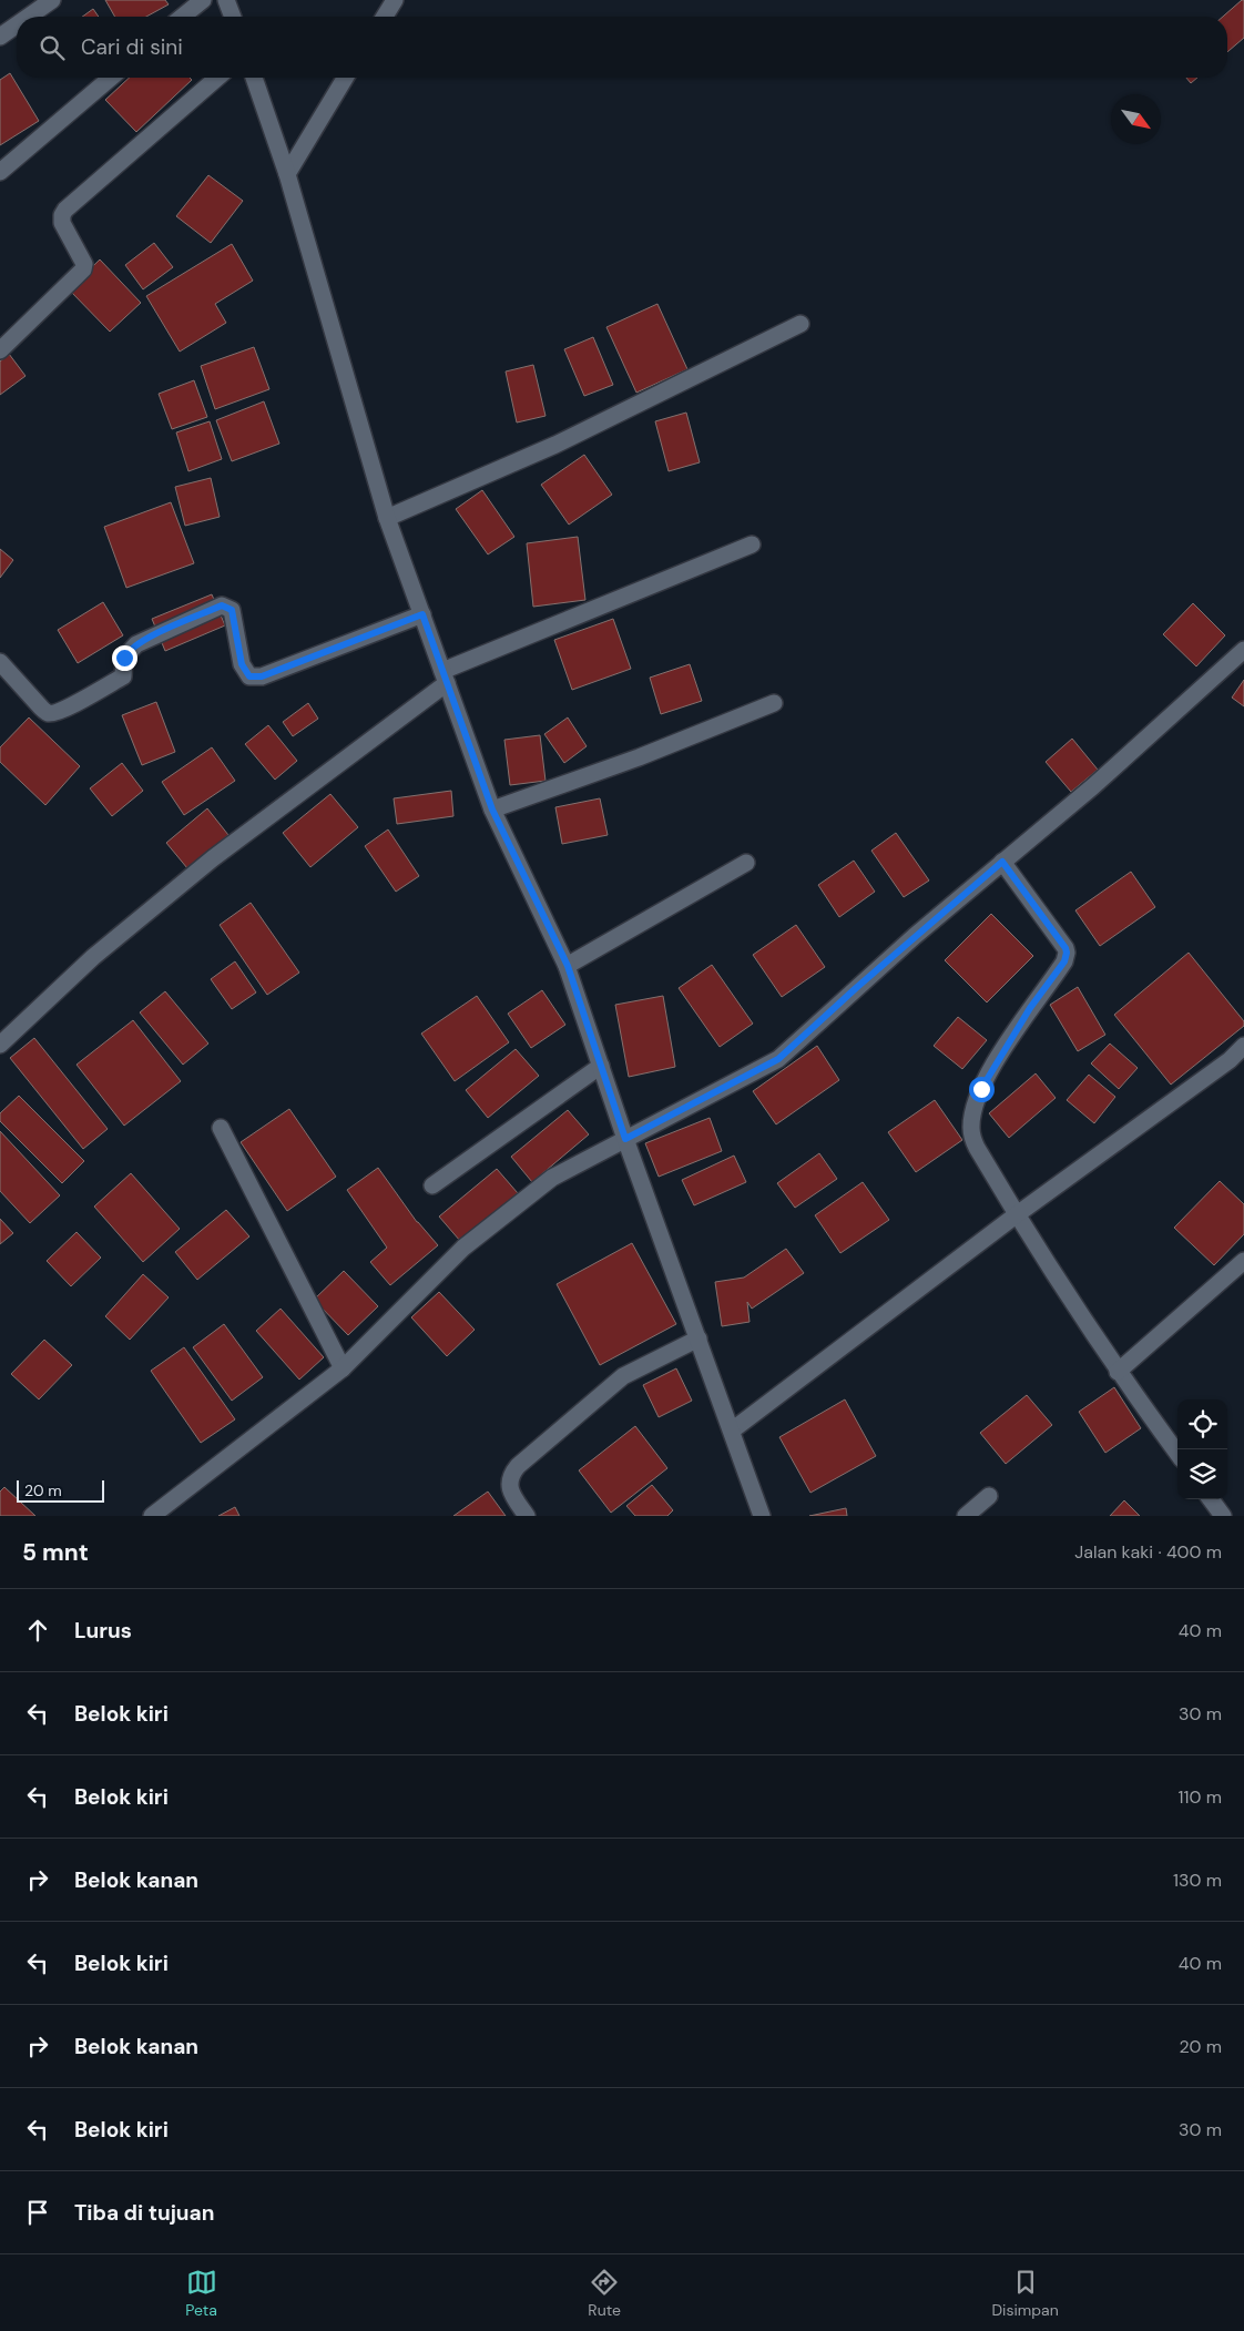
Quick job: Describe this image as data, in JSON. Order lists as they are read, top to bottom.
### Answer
{
  "scale_bar": "20 m",
  "north": "bottom right",
  "page": {
    "search": "Cari di sini",
    "scale": "20 m",
    "heading": ["5 mnt", "Jalan kaki · 400 m"],
    "list": [
      ["Lurus", "40 m"],
      ["Belok kiri", "30 m"],
      ["Belok kiri", "110 m"],
      ["Belok kanan", "130 m"],
      ["Belok kiri", "40 m"],
      ["Belok kanan", "20 m"],
      ["Belok kiri", "30 m"],
      "Tiba di tujuan"
    ],
    "nav": ["Peta", "Rute", "Disimpan"]
  }
}
